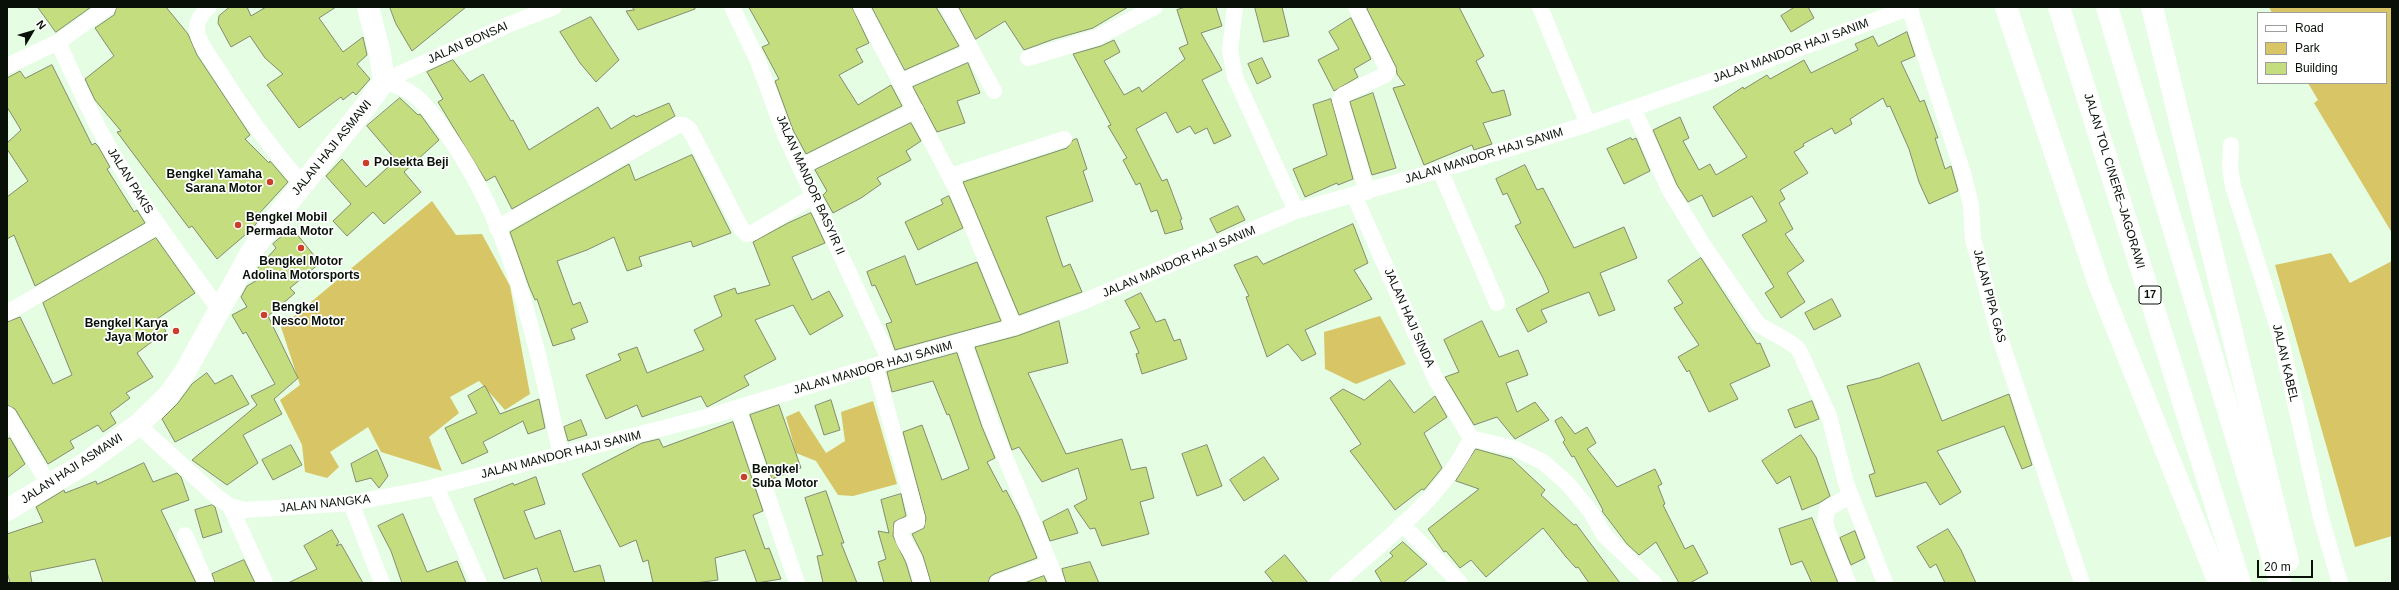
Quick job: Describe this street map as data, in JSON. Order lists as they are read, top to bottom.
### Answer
{
  "streets": {
    "main road": ["JALAN HAJI ASMAWI", "JALAN TOL CINERE–JAGORAWI", "17"],
    "street": [
      "JALAN BONSAI",
      "JALAN MANDOR HAJI SANIM",
      "JALAN PAKIS",
      "JALAN MANDOR BASYIR II",
      "JALAN PIPA GAS",
      "JALAN HAJI SINDA",
      "JALAN KABEL",
      "JALAN NANGKA"
    ]
  },
  "crossings": [
    ["JALAN BONSAI", "JALAN HAJI ASMAWI"],
    ["JALAN MANDOR HAJI SANIM", "JALAN MANDOR BASYIR II"],
    ["JALAN MANDOR HAJI SANIM", "JALAN PIPA GAS"],
    ["JALAN MANDOR HAJI SANIM", "JALAN HAJI SINDA"],
    ["JALAN MANDOR HAJI SANIM", "JALAN NANGKA"],
    ["JALAN HAJI ASMAWI", "JALAN PAKIS"],
    ["JALAN HAJI ASMAWI", "JALAN NANGKA"]
  ],
  "places": [
    "Polsekta Beji",
    "Bengkel Yamaha Sarana Motor",
    "Bengkel Mobil Permada Motor",
    "Bengkel Motor Adolina Motorsports",
    "Bengkel Nesco Motor",
    "Bengkel Karya Jaya Motor",
    "Bengkel Suba Motor"
  ],
  "legend": ["Road", "Park", "Building"],
  "scale_bar": "20 m",
  "north": "top right"
}
